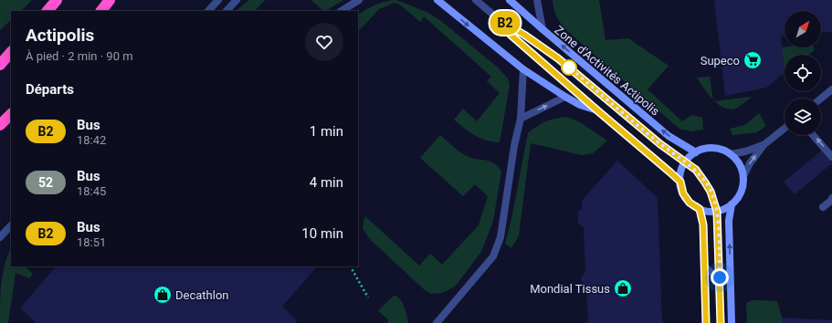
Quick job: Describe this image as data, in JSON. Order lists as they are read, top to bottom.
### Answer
{
  "streets": {
    "street": ["Zone d'Activités Actipolis"]
  },
  "places": {
    "supermarket": ["Supeco"],
    "shop": ["Mondial Tissus", "Decathlon"]
  },
  "lines": ["bus line B2"],
  "north": "top right",
  "page": {
    "on_map": "B2",
    "heading": [
      ["Actipolis", "À pied · 2 min · 90 m"],
      "Départs"
    ],
    "list": [
      {
        "mark": "B2",
        "name": "Bus",
        "note": "18:42",
        "value": "1 min"
      },
      {
        "mark": "52",
        "name": "Bus",
        "note": "18:45",
        "value": "4 min"
      },
      {
        "mark": "B2",
        "name": "Bus",
        "note": "18:51",
        "value": "10 min"
      }
    ]
  }
}
